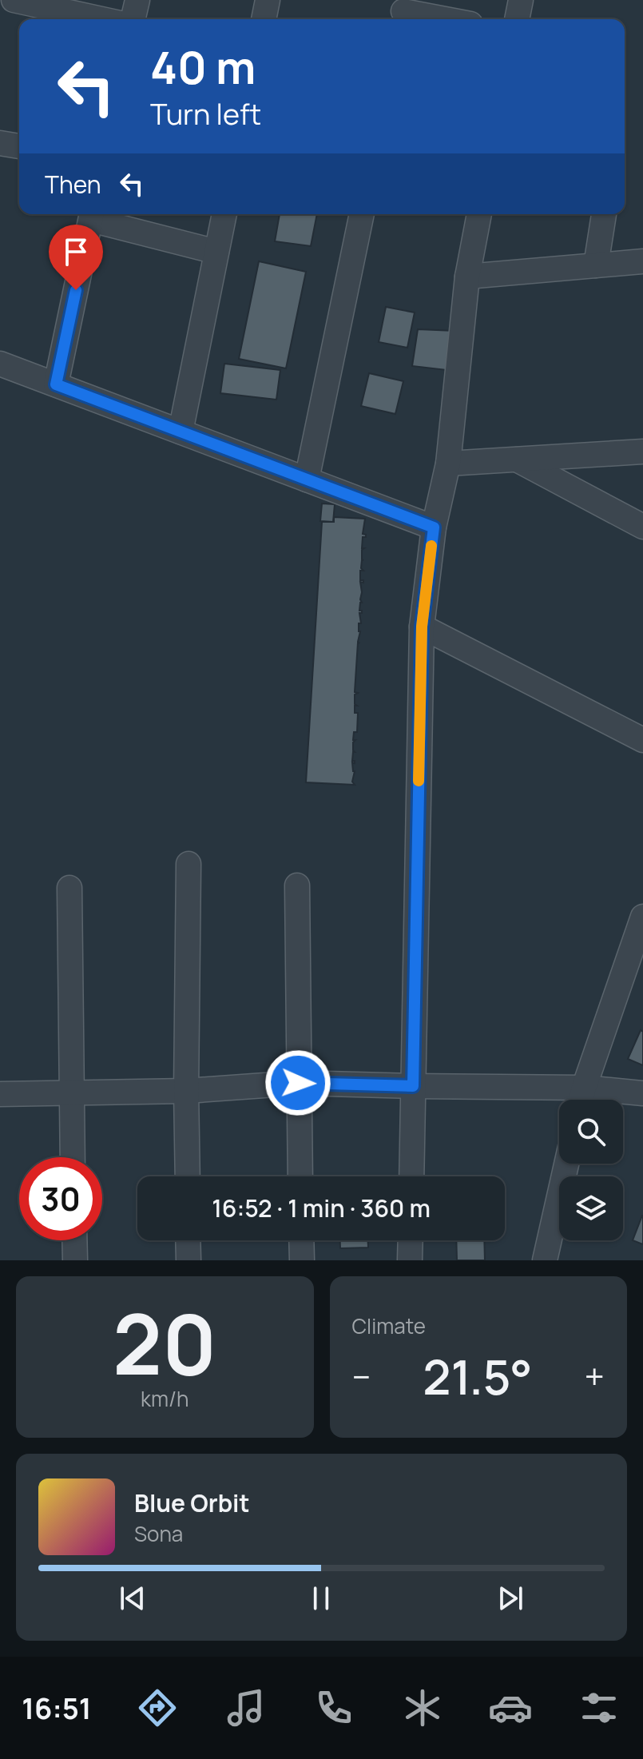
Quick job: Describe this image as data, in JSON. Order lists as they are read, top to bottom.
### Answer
{
  "page": {
    "turn": ["40 m", "Turn left"],
    "then": "Then",
    "limit": "30",
    "trip": "16:52 · 1 min · 360 m",
    "tile": [
      ["20", "km/h"],
      "Climate"
    ],
    "heat": ["−", "21.5°", "+"],
    "song": ["Blue Orbit", "Sona"],
    "tabs": "16:51"
  }
}
